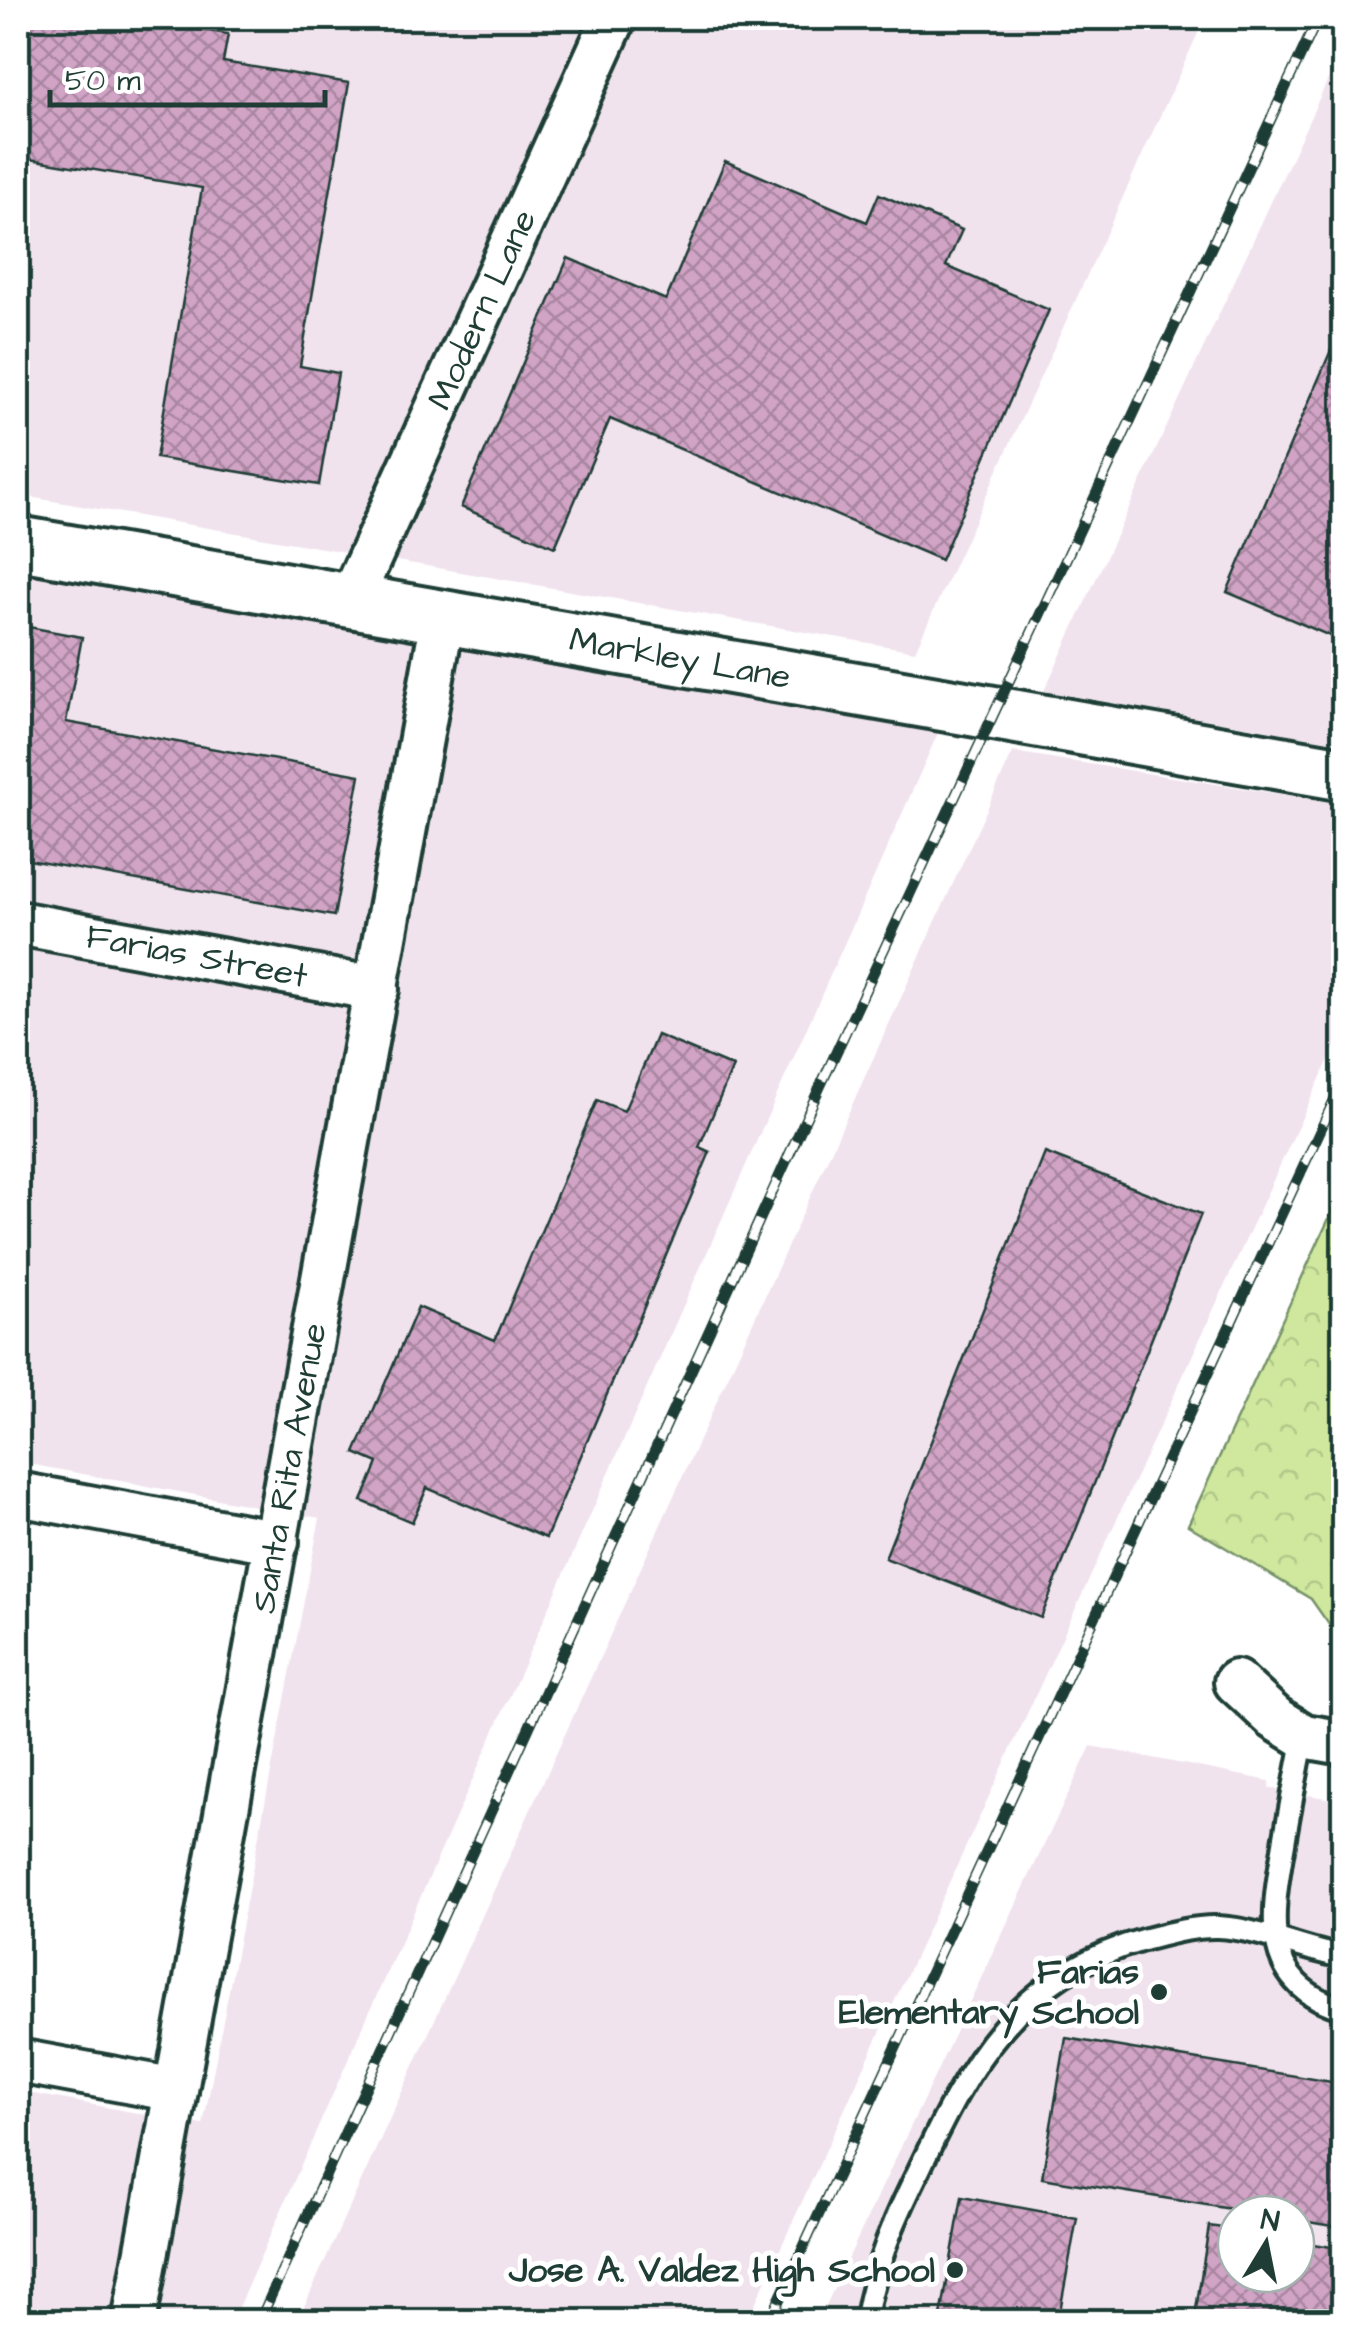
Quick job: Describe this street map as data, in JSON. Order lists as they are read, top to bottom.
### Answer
{
  "streets": {
    "street": [
      "Modern Lane",
      "Markley Lane",
      "Farias Street",
      "Santa Rita Avenue"
    ]
  },
  "crossings": [
    ["Modern Lane", "Markley Lane"],
    ["Markley Lane", "Santa Rita Avenue"],
    ["Farias Street", "Santa Rita Avenue"]
  ],
  "places": ["Farias Elementary School", "Jose A. Valdez High School"],
  "scale_bar": "50 m",
  "north": "top"
}
